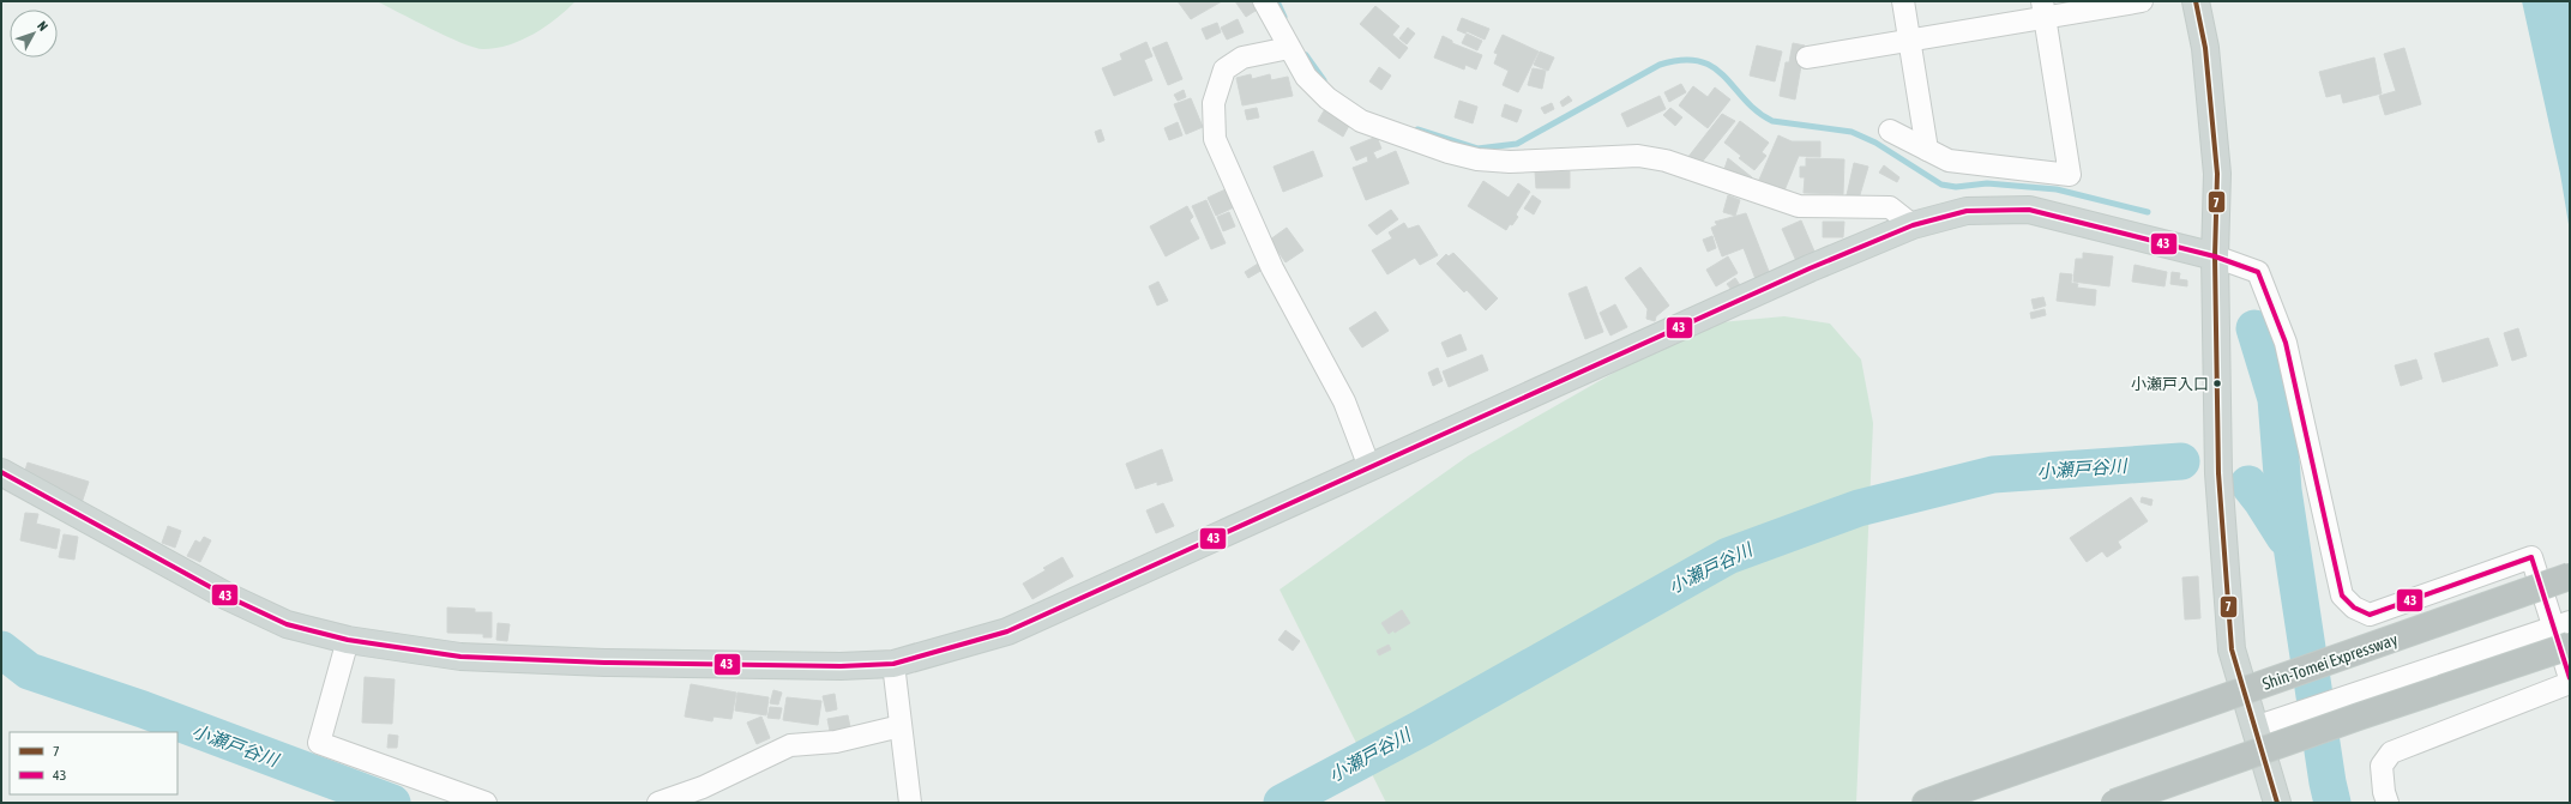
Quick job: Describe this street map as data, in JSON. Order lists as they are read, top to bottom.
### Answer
{
  "streets": {
    "highway": ["Shin-Tomei Expressway"]
  },
  "water": ["小瀬戸谷川"],
  "places": ["小瀬戸入口"],
  "lines": ["transit line 7", "transit line 43"],
  "legend": ["7", "43"],
  "north": "top right"
}
